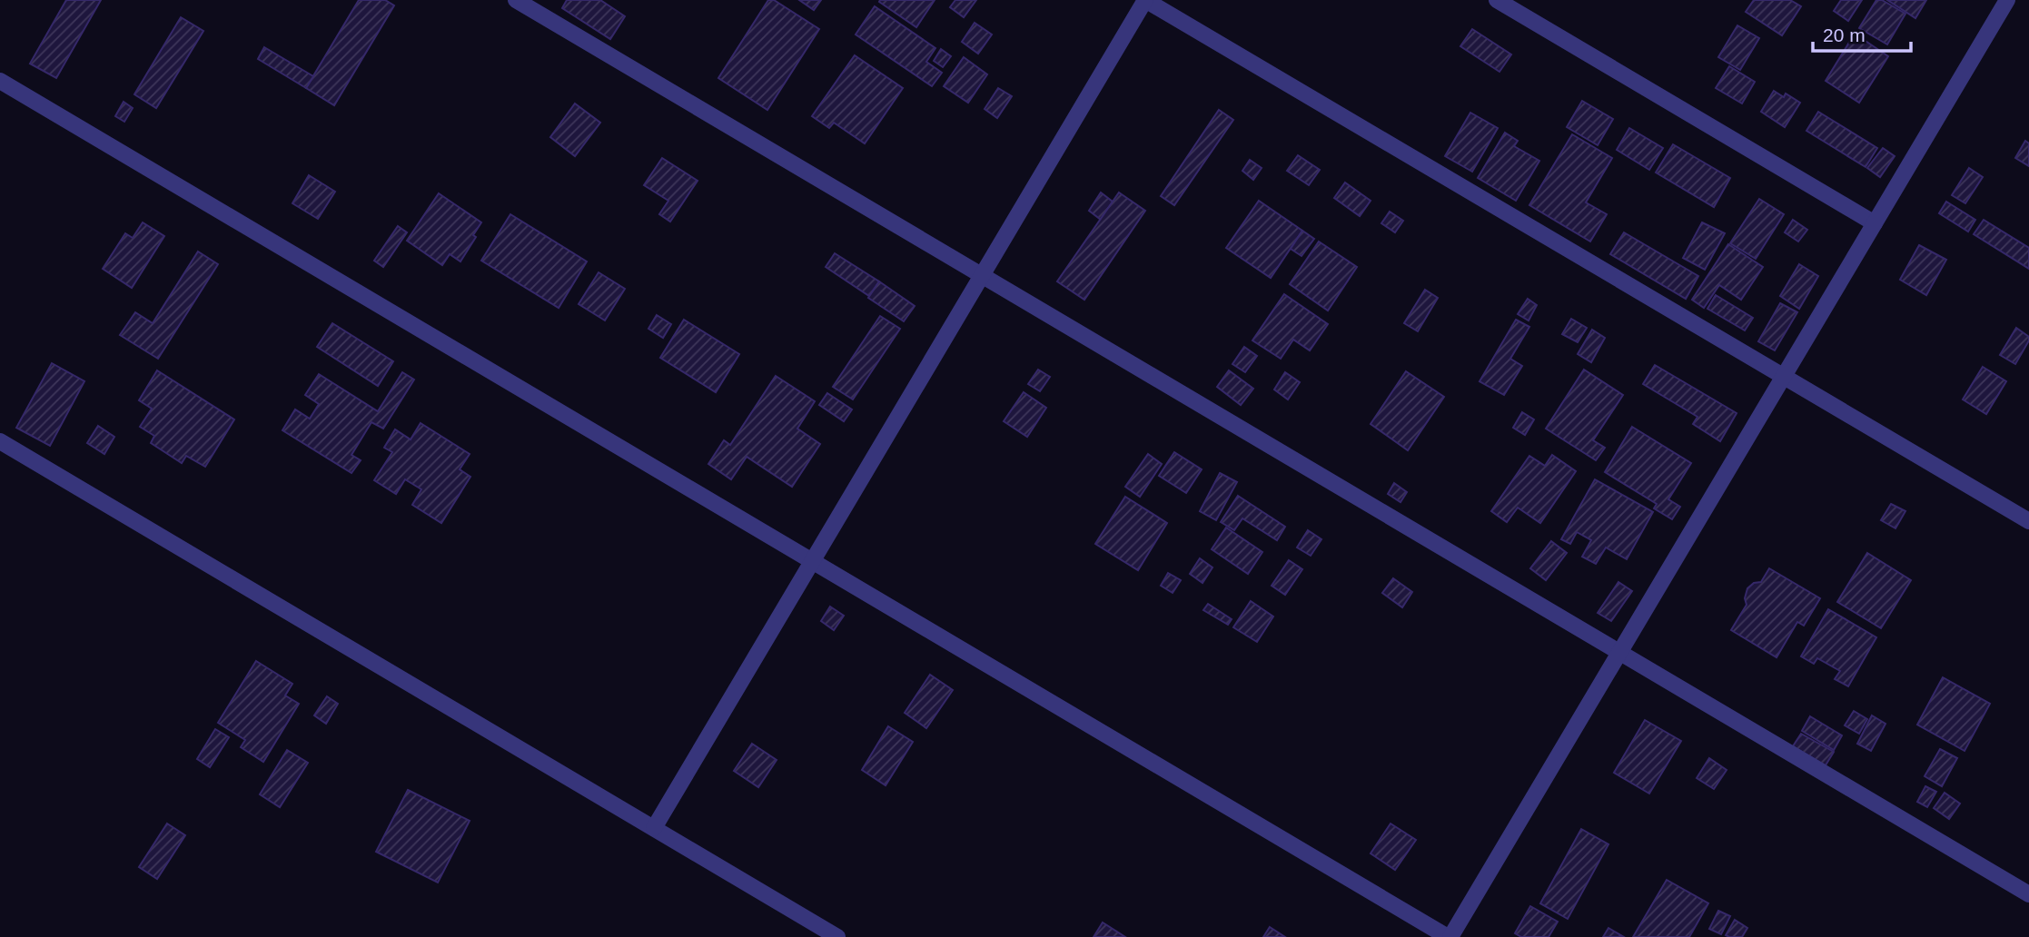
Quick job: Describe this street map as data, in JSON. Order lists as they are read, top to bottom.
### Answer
{
  "scale_bar": "20 m"
}
